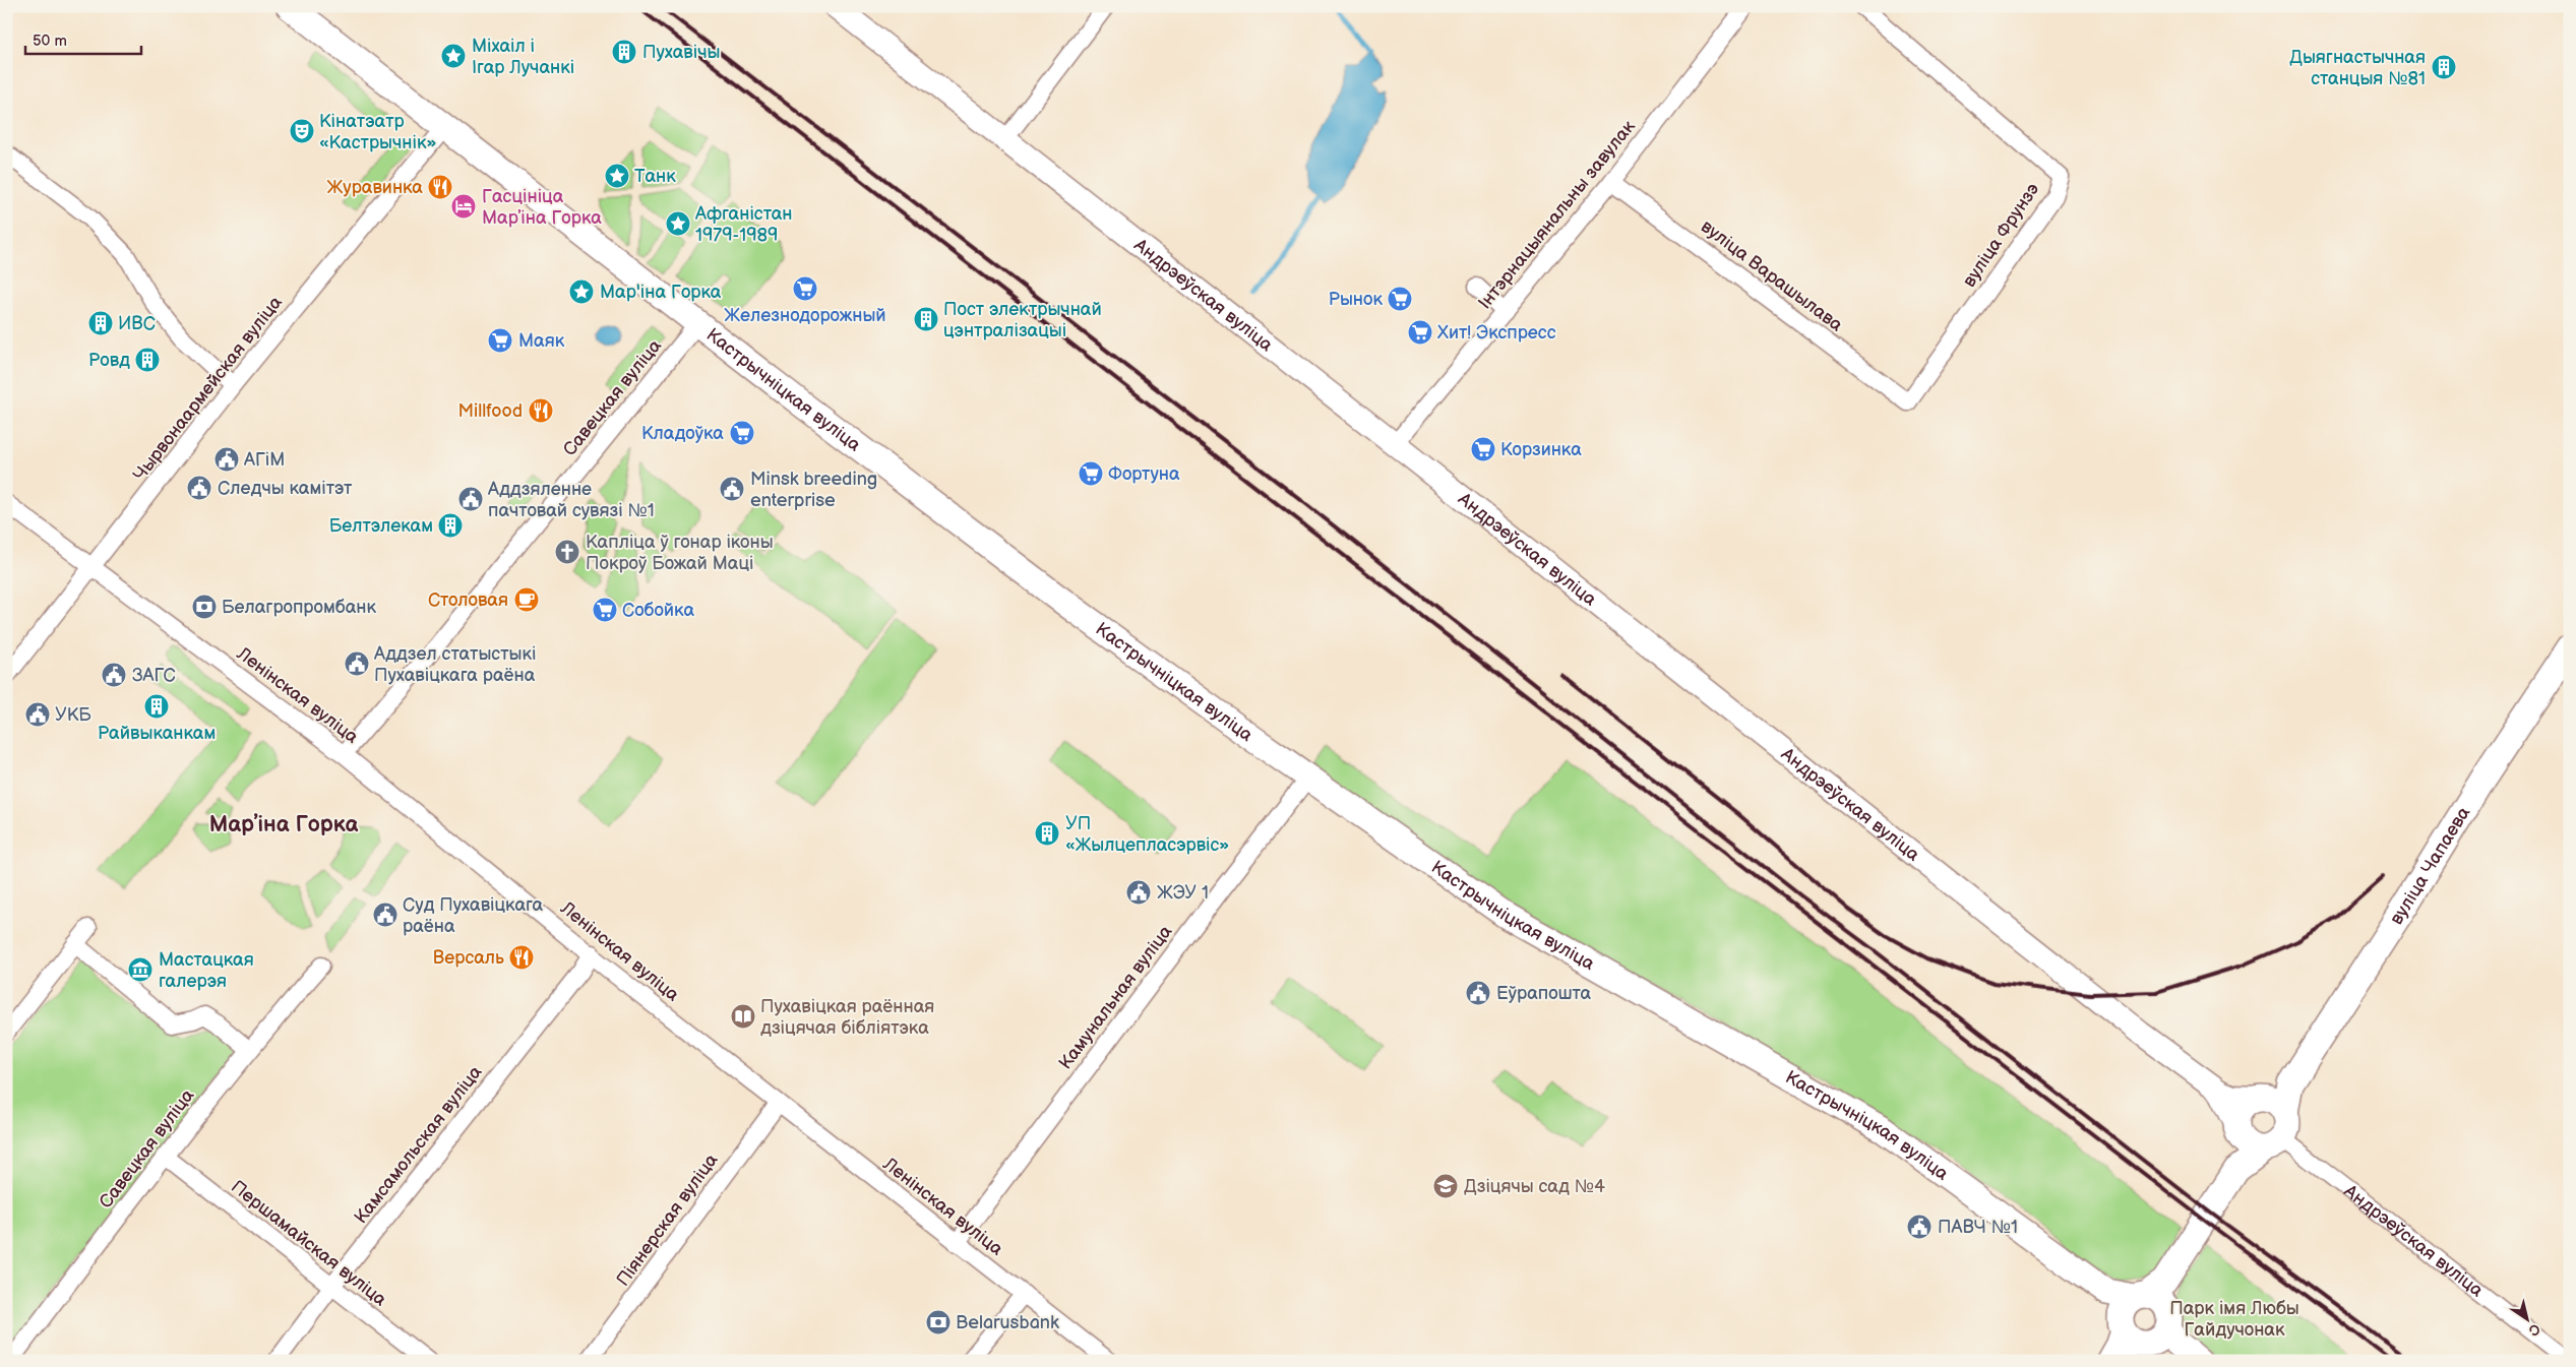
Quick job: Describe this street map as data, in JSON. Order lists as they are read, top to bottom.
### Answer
{
  "streets": {
    "main road": ["Андрэеўская вуліца", "Кастрычніцкая вуліца", "вуліца Чапаева"],
    "street": [
      "Інтэрнацыянальны завулак",
      "вуліца Фрунзэ",
      "вуліца Варашылава",
      "Чырвонаармейская вуліца",
      "Савецкая вуліца",
      "Ленінская вуліца",
      "Камунальная вуліца",
      "Камсамольская вуліца",
      "Піянерская вуліца",
      "Першамайская вуліца"
    ]
  },
  "crossings": [
    ["Інтэрнацыянальны завулак", "вуліца Варашылава"],
    ["Інтэрнацыянальны завулак", "Андрэеўская вуліца"],
    ["вуліца Фрунзэ", "вуліца Варашылава"],
    ["Андрэеўская вуліца", "вуліца Чапаева"],
    ["Чырвонаармейская вуліца", "Кастрычніцкая вуліца"],
    ["Чырвонаармейская вуліца", "Ленінская вуліца"],
    ["Кастрычніцкая вуліца", "Савецкая вуліца"],
    ["Кастрычніцкая вуліца", "Камунальная вуліца"],
    ["Савецкая вуліца", "Ленінская вуліца"],
    ["Савецкая вуліца", "Першамайская вуліца"],
    ["Ленінская вуліца", "Камунальная вуліца"],
    ["Ленінская вуліца", "Камсамольская вуліца"],
    ["Ленінская вуліца", "Піянерская вуліца"],
    ["Камсамольская вуліца", "Першамайская вуліца"]
  ],
  "districts": ["Марʼіна Горка"],
  "parks": ["Парк імя Любы Гайдучонак"],
  "places": {
    "building": [
      "Пухавічы",
      "Дыягнастычная станцыя №81",
      "Пост электрычнай цэнтралізацыі",
      "ИВС",
      "Ровд",
      "Белтэлекам",
      "Райвыканкам",
      "УП «Жылцепласэрвіс»"
    ],
    "place": [
      "Міхаіл і Ігар Лучанкі",
      "Танк",
      "Афганістан 1979-1989",
      "Мар'іна Горка"
    ],
    "theatre": ["Кінатэатр «Кастрычнік»"],
    "restaurant": ["Журавинка", "Millfood", "Версаль"],
    "hotel": ["Гасцініца Марʼіна Горка"],
    "supermarket": [
      "Железнодорожный",
      "Рынок",
      "Хит! Экспресс",
      "Маяк",
      "Кладоўка",
      "Корзинка",
      "Фортуна",
      "Собойка"
    ],
    "public building": [
      "АГіМ",
      "Следчы камітэт",
      "Minsk breeding enterprise",
      "Аддзяленне пачтовай сувязі №1",
      "Аддзел статыстыкі Пухавіцкага раёна",
      "ЗАГС",
      "УКБ",
      "ЖЭУ 1",
      "Суд Пухавіцкага раёна",
      "Еўрапошта",
      "ПАВЧ №1"
    ],
    "church": ["Капліца ў гонар іконы Покроў Божай Маці"],
    "cafe": ["Столовая"],
    "bank": ["Белагропромбанк", "Belarusbank"],
    "museum": ["Мастацкая галерэя"],
    "library": ["Пухавіцкая раённая дзіцячая бібліятэка"],
    "school or university": ["Дзіцячы сад №4"]
  },
  "scale_bar": "50 m",
  "north": "bottom right"
}
